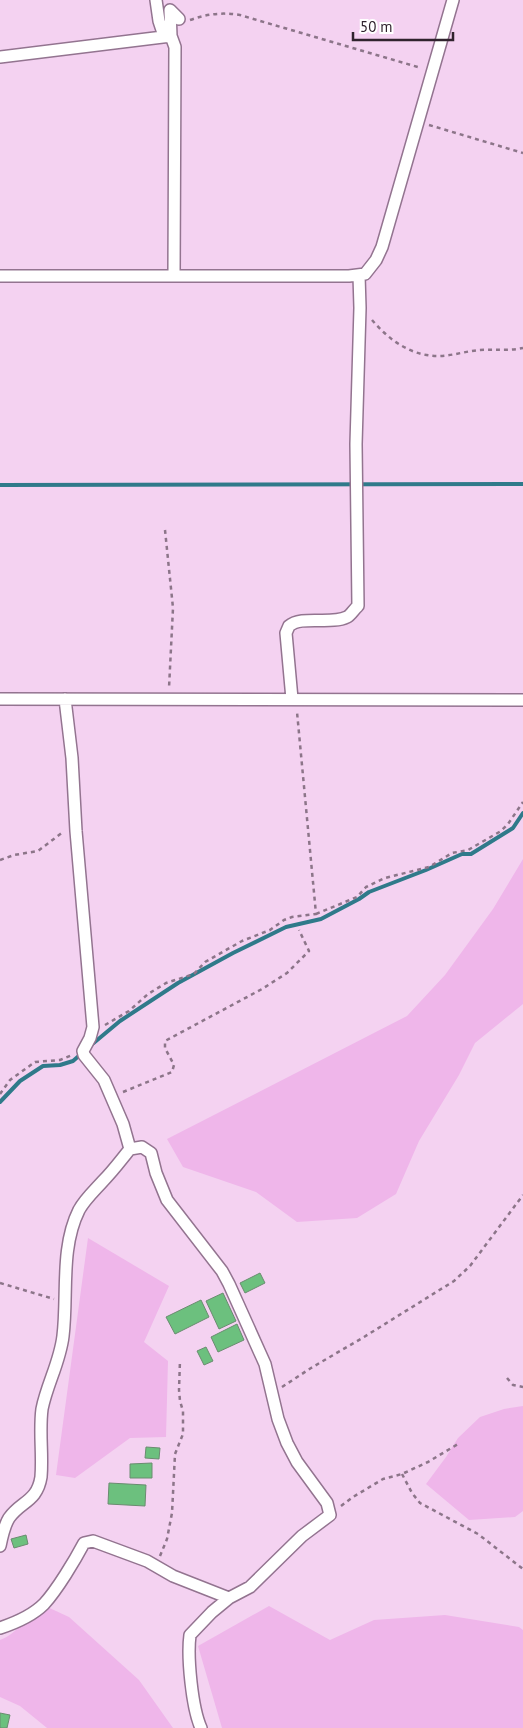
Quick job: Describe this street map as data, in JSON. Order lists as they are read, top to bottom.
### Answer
{
  "scale_bar": "50 m"
}
